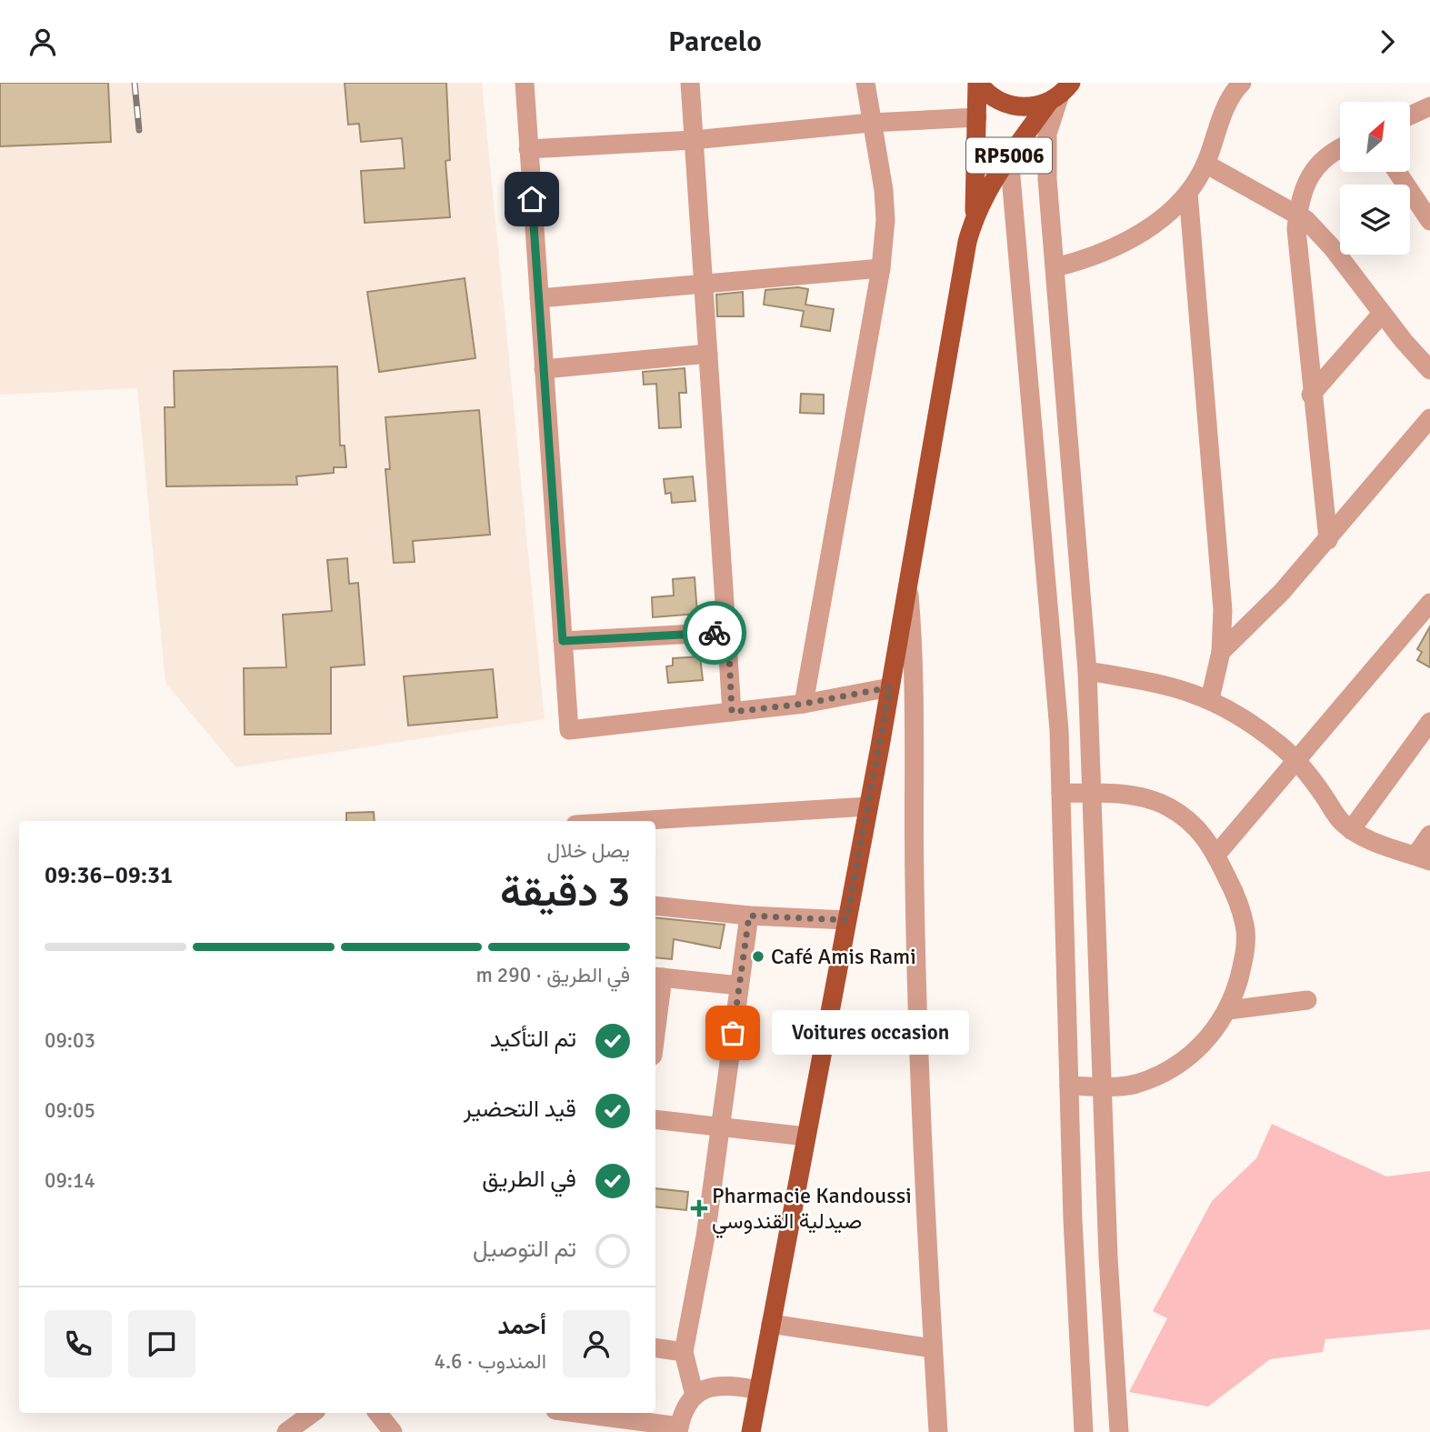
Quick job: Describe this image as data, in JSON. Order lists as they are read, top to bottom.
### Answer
{
  "streets": {
    "main road": ["RP5006"]
  },
  "places": {
    "other": ["Café Amis Rami", "Voitures occasion"],
    "health": ["Pharmacie Kandoussi صيدلية القندوسي"]
  },
  "north": "top right",
  "page": {
    "header": "Parcelo",
    "heading": ["3 دقيقة", "يصل خلال", "09:31–09:36"],
    "panel": ["أحمد", "المندوب · 4.6"],
    "bar": "في الطريق · 290 m",
    "list": [
      ["تم التأكيد", "09:03"],
      ["قيد التحضير", "09:05"],
      ["في الطريق", "09:14"],
      "تم التوصيل"
    ],
    "bubble": "Voitures occasion"
  }
}
